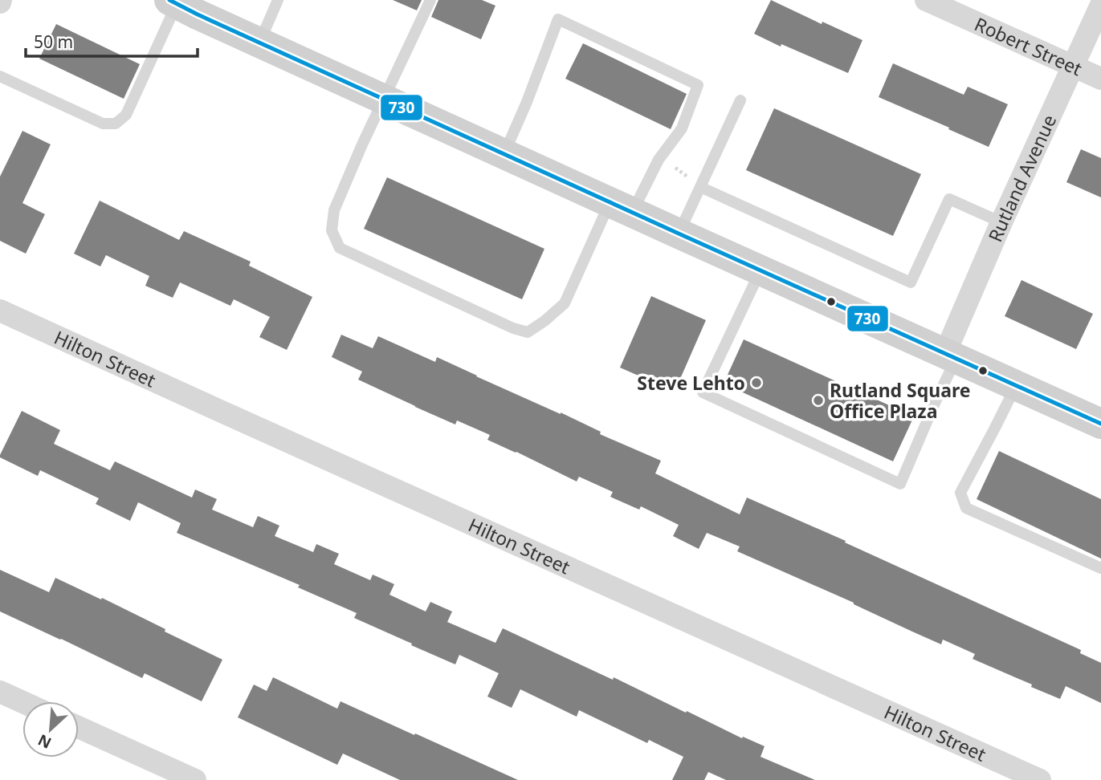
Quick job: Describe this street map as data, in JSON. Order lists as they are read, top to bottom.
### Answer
{
  "streets": {
    "street": ["Robert Street", "Rutland Avenue", "Hilton Street"]
  },
  "crossings": [
    ["Robert Street", "Rutland Avenue"]
  ],
  "places": ["Steve Lehto", "Rutland Square Office Plaza"],
  "lines": ["transit line 730"],
  "scale_bar": "50 m",
  "north": "bottom left"
}
